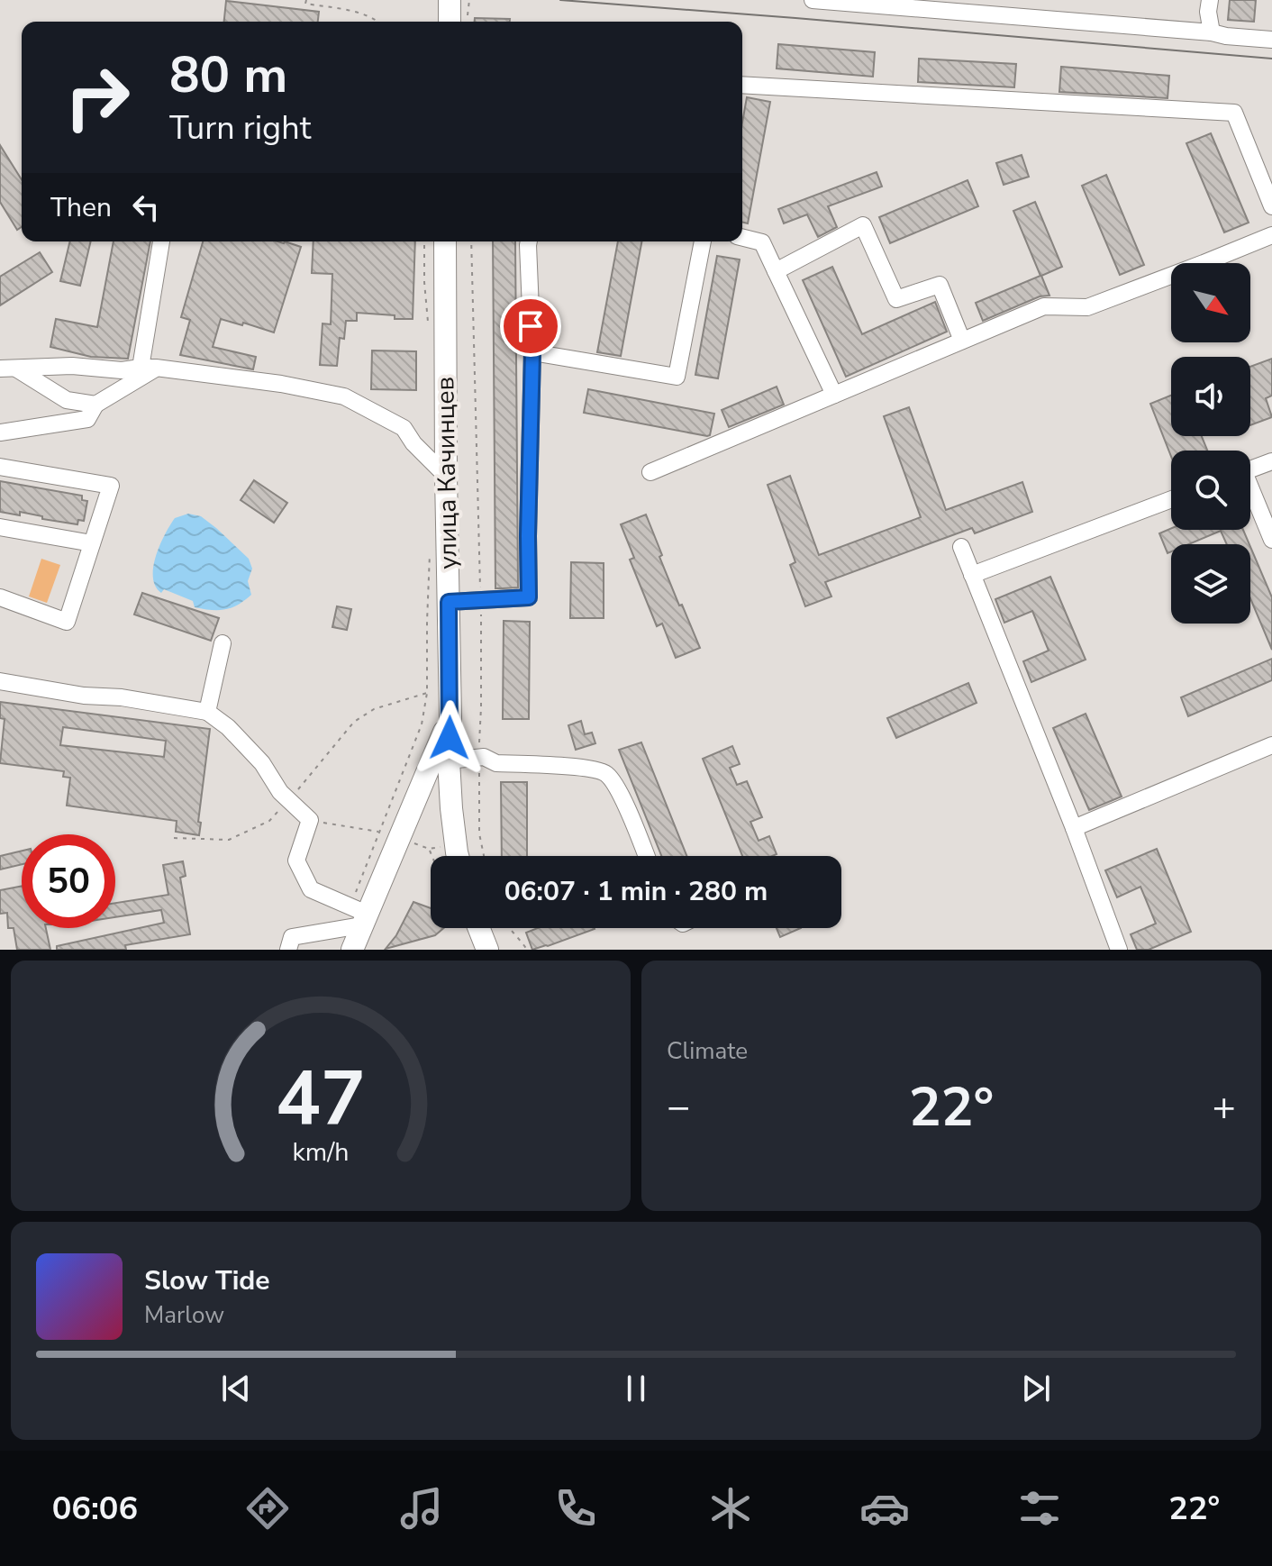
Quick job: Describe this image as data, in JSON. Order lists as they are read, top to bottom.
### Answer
{
  "streets": {
    "main road": ["улица Качинцев"]
  },
  "north": "bottom right",
  "page": {
    "turn": ["80 m", "Turn right"],
    "then": "Then",
    "limit": "50",
    "trip": "06:07 · 1 min · 280 m",
    "tile": "Climate",
    "heat": ["−", "22°", "+"],
    "song": ["Slow Tide", "Marlow"],
    "tabs": ["06:06", "22°"],
    "gauge": ["47", "km/h"]
  }
}
